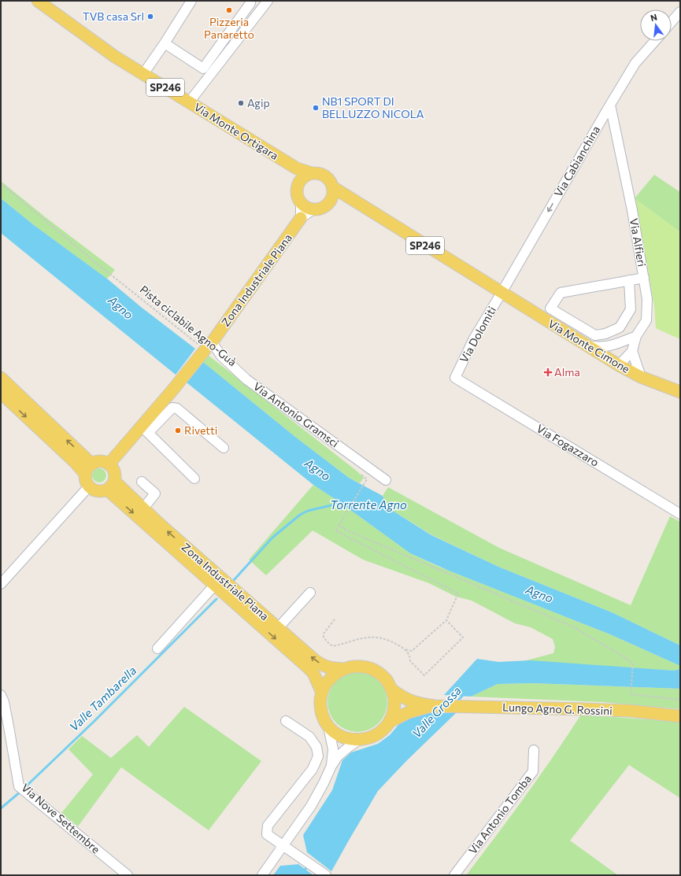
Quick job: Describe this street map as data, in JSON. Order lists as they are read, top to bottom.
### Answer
{
  "streets": {
    "main road": [
      "SP246",
      "Via Monte Ortigara",
      "Zona Industriale Piana",
      "Via Monte Cimone",
      "Lungo Agno G. Rossini"
    ],
    "street": [
      "Via Cabianchina",
      "Via Alfieri",
      "Via Dolomiti",
      "Via Antonio Gramsci",
      "Via Fogazzaro",
      "Via Antonio Tomba",
      "Via Nove Settembre"
    ],
    "path": ["Pista ciclabile Agno-Guà"]
  },
  "crossings": [
    ["SP246", "Via Cabianchina"],
    ["SP246", "Via Dolomiti"],
    ["SP246", "Via Monte Cimone"],
    ["Via Cabianchina", "Via Alfieri"],
    ["Via Cabianchina", "Via Dolomiti"],
    ["Via Cabianchina", "Via Monte Cimone"],
    ["Zona Industriale Piana", "Pista ciclabile Agno-Guà"],
    ["Zona Industriale Piana", "Via Antonio Gramsci"],
    ["Pista ciclabile Agno-Guà", "Via Antonio Gramsci"],
    ["Via Dolomiti", "Via Monte Cimone"],
    ["Via Dolomiti", "Via Fogazzaro"]
  ],
  "one_way": ["Via Cabianchina"],
  "water": [
    "Agno",
    "Torrente Agno",
    "Valle Tambarella",
    "Valle Grossa"
  ],
  "places": {
    "other": [
      "Pizzeria Panaretto",
      "TVB casa Srl",
      "Agip",
      "NB1 SPORT DI BELLUZZO NICOLA",
      "Rivetti"
    ],
    "health": ["Alma"]
  },
  "north": "top"
}
